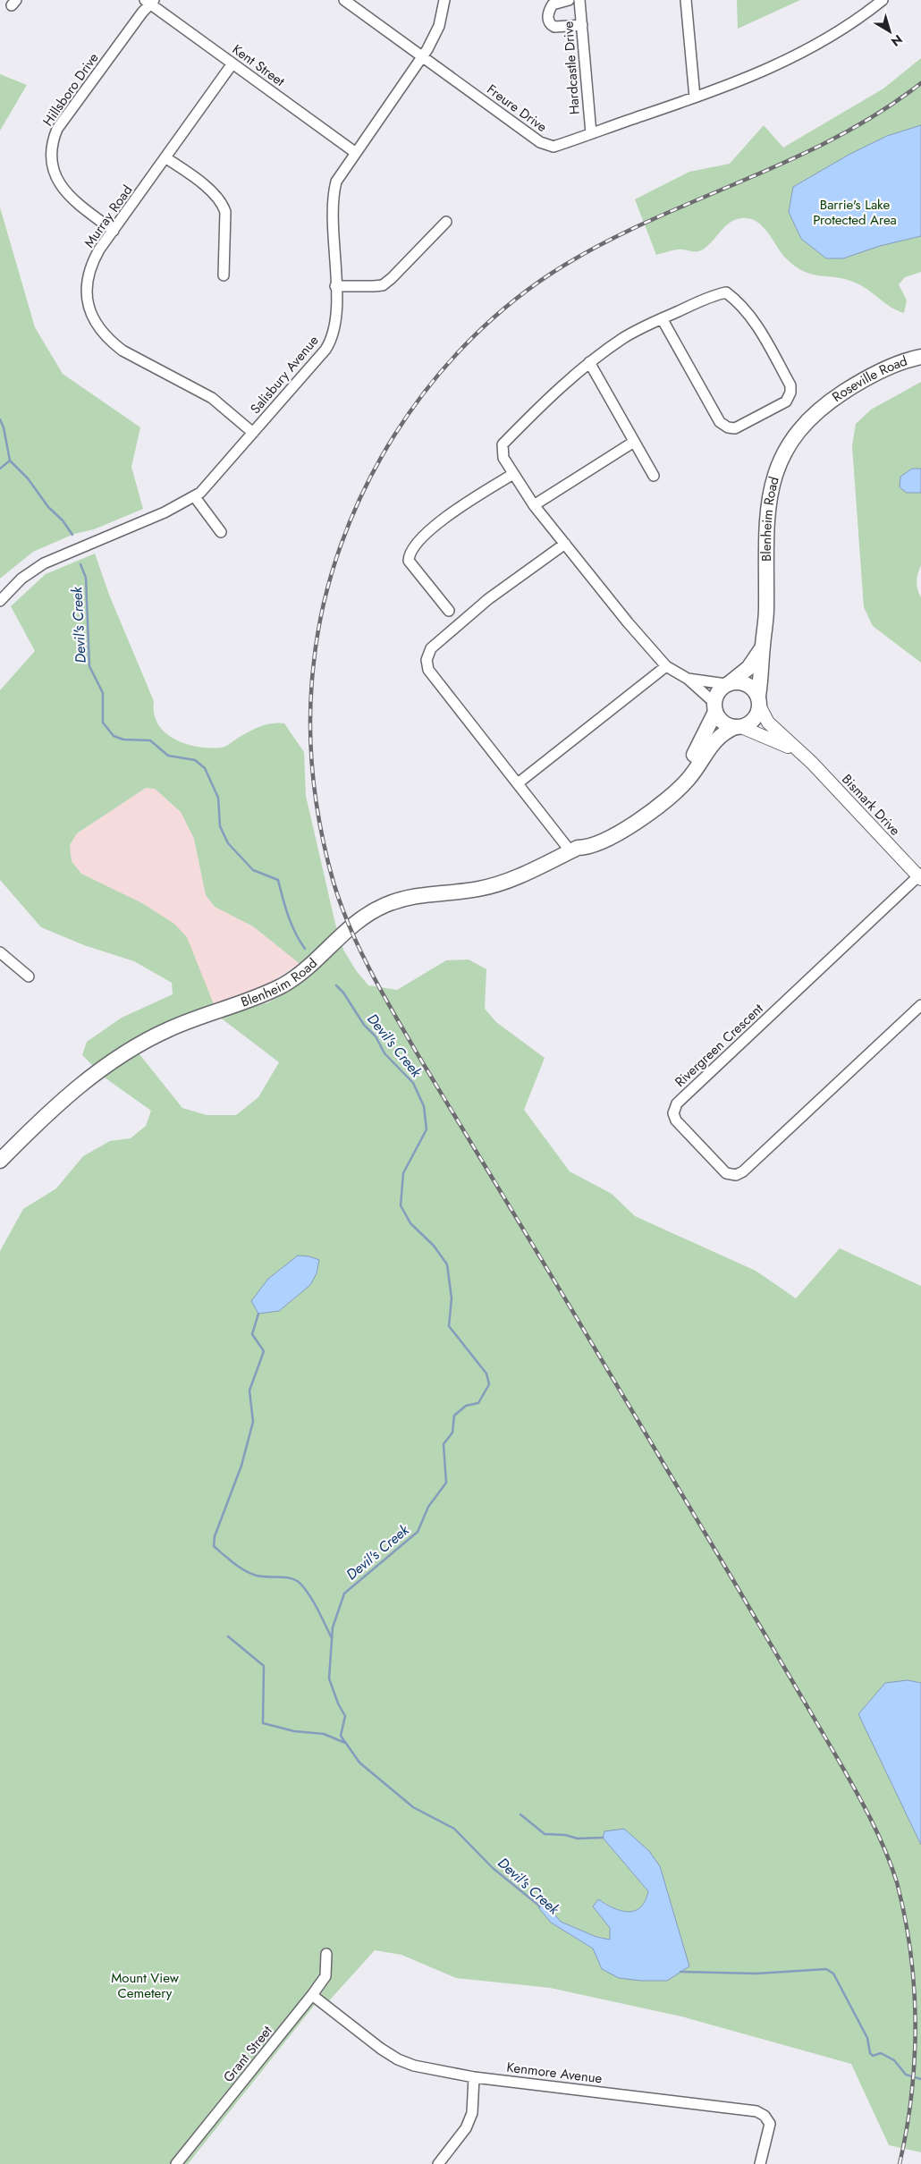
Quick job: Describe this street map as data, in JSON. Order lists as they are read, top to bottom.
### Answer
{
  "streets": {
    "main road": ["Roseville Road", "Blenheim Road"],
    "street": [
      "Kent Street",
      "Hardcastle Drive",
      "Hillsboro Drive",
      "Freure Drive",
      "Murray Road",
      "Salisbury Avenue",
      "Bismark Drive",
      "Rivergreen Crescent",
      "Grant Street",
      "Kenmore Avenue"
    ]
  },
  "crossings": [
    ["Kent Street", "Hillsboro Drive"],
    ["Kent Street", "Murray Road"],
    ["Kent Street", "Salisbury Avenue"],
    ["Hardcastle Drive", "Freure Drive"],
    ["Hillsboro Drive", "Murray Road"],
    ["Freure Drive", "Salisbury Avenue"],
    ["Murray Road", "Salisbury Avenue"],
    ["Roseville Road", "Blenheim Road"],
    ["Blenheim Road", "Bismark Drive"],
    ["Bismark Drive", "Rivergreen Crescent"],
    ["Grant Street", "Kenmore Avenue"]
  ],
  "water": ["Devil's Creek"],
  "parks": ["Barrie's Lake Protected Area", "Mount View Cemetery"],
  "north": "bottom right"
}
